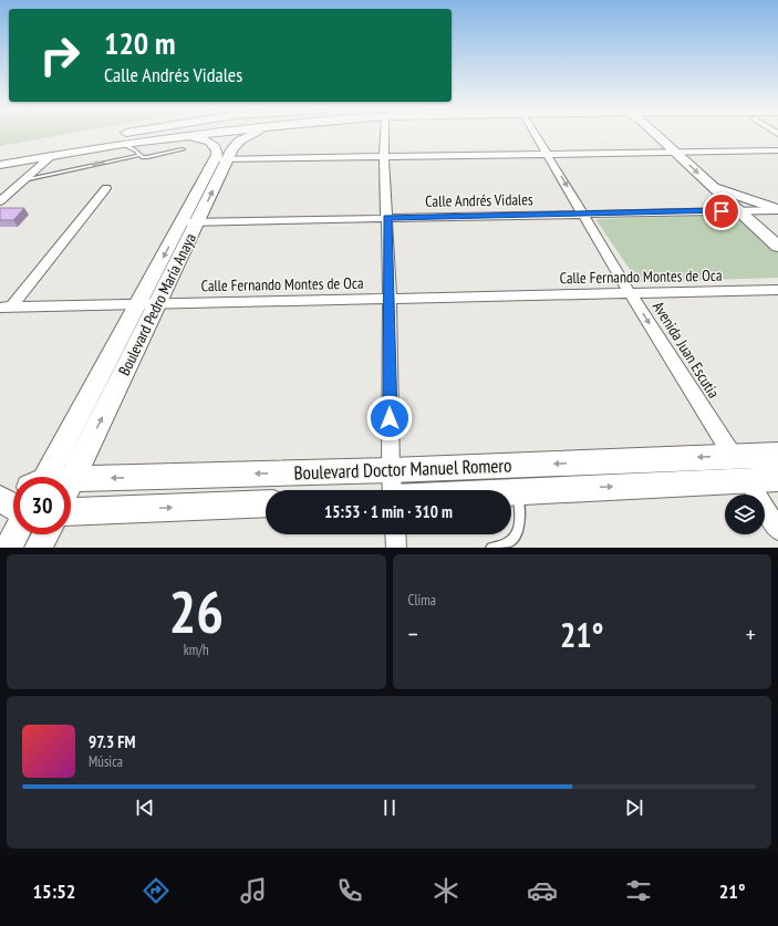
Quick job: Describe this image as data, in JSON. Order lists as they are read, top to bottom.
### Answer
{
  "streets": {
    "main road": ["Boulevard Pedro María Anaya", "Boulevard Doctor Manuel Romero"],
    "street": ["Calle Andrés Vidales", "Calle Fernando Montes de Oca", "Avenida Juan Escutia"]
  },
  "crossings": [
    ["Calle Andrés Vidales", "Boulevard Pedro María Anaya"],
    ["Calle Andrés Vidales", "Avenida Juan Escutia"],
    ["Calle Fernando Montes de Oca", "Boulevard Pedro María Anaya"],
    ["Calle Fernando Montes de Oca", "Avenida Juan Escutia"],
    ["Boulevard Pedro María Anaya", "Boulevard Doctor Manuel Romero"],
    ["Avenida Juan Escutia", "Boulevard Doctor Manuel Romero"]
  ],
  "one_way": ["Avenida Juan Escutia"],
  "page": {
    "turn": ["120 m", "Calle Andrés Vidales"],
    "limit": "30",
    "trip": "15:53 · 1 min · 310 m",
    "tile": [
      ["26", "km/h"],
      "Clima"
    ],
    "heat": ["−", "21°", "+"],
    "song": ["97.3 FM", "Música"],
    "tabs": ["15:52", "21°"]
  }
}
